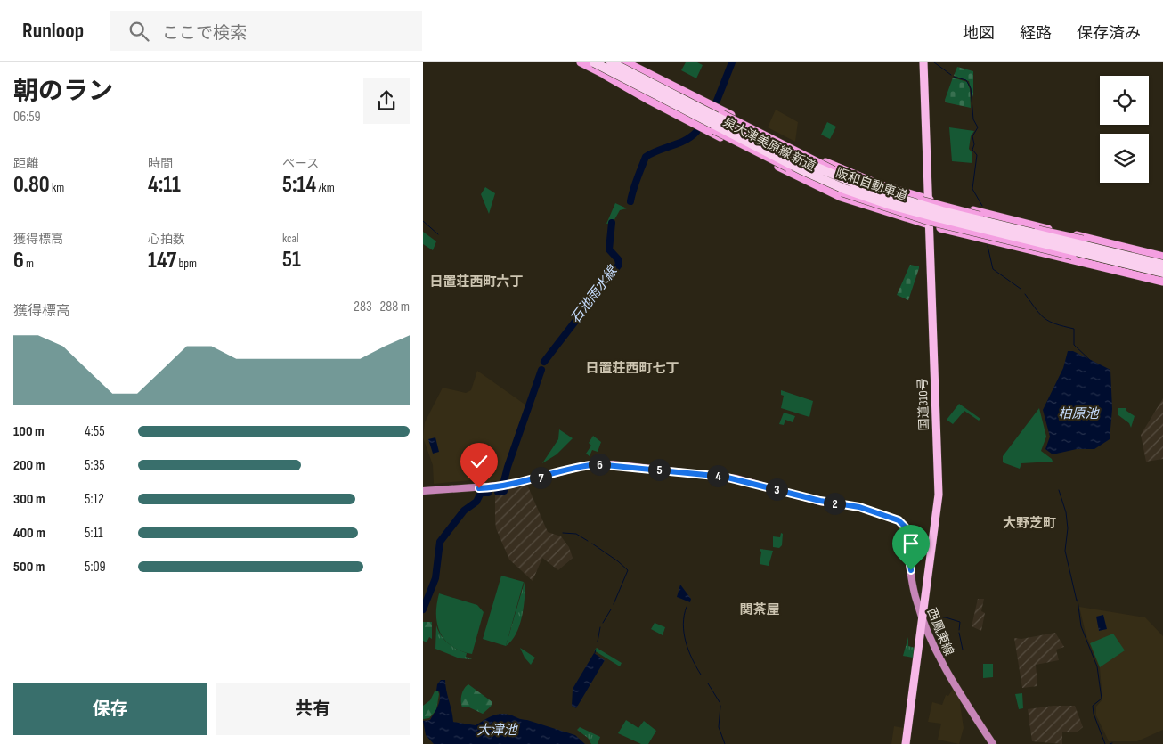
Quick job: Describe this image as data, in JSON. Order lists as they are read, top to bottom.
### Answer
{
  "streets": {
    "highway": ["阪和自動車道", "国道310号"],
    "main road": ["泉大津美原線 新道", "西鳳東線"]
  },
  "crossings": [
    ["国道310号", "西鳳東線"]
  ],
  "districts": [
    "日置荘西町六丁",
    "日置荘西町七丁",
    "大野芝町",
    "関茶屋"
  ],
  "water": ["石池雨水線", "柏原池", "大津池"],
  "page": {
    "header": "Runloop",
    "search": "ここで検索",
    "nav": ["地図", "経路", "保存済み"],
    "heading": ["朝のラン", "06:59"],
    "stats": [
      ["距離", "0.80 km"],
      ["時間", "4:11"],
      ["ペース", "5:14 /km"],
      ["獲得標高", "6 m"],
      ["心拍数", "147 bpm"],
      ["kcal", "51"]
    ],
    "chart": ["獲得標高", "283–288 m"],
    "list": [
      {
        "name": "100 m",
        "note": "4:55"
      },
      {
        "name": "200 m",
        "note": "5:35"
      },
      {
        "name": "300 m",
        "note": "5:12"
      },
      {
        "name": "400 m",
        "note": "5:11"
      },
      {
        "name": "500 m",
        "note": "5:09"
      }
    ],
    "pins": [
      "6",
      "5",
      "4",
      "7",
      "3",
      "2"
    ],
    "buttons": ["保存", "共有"]
  }
}
